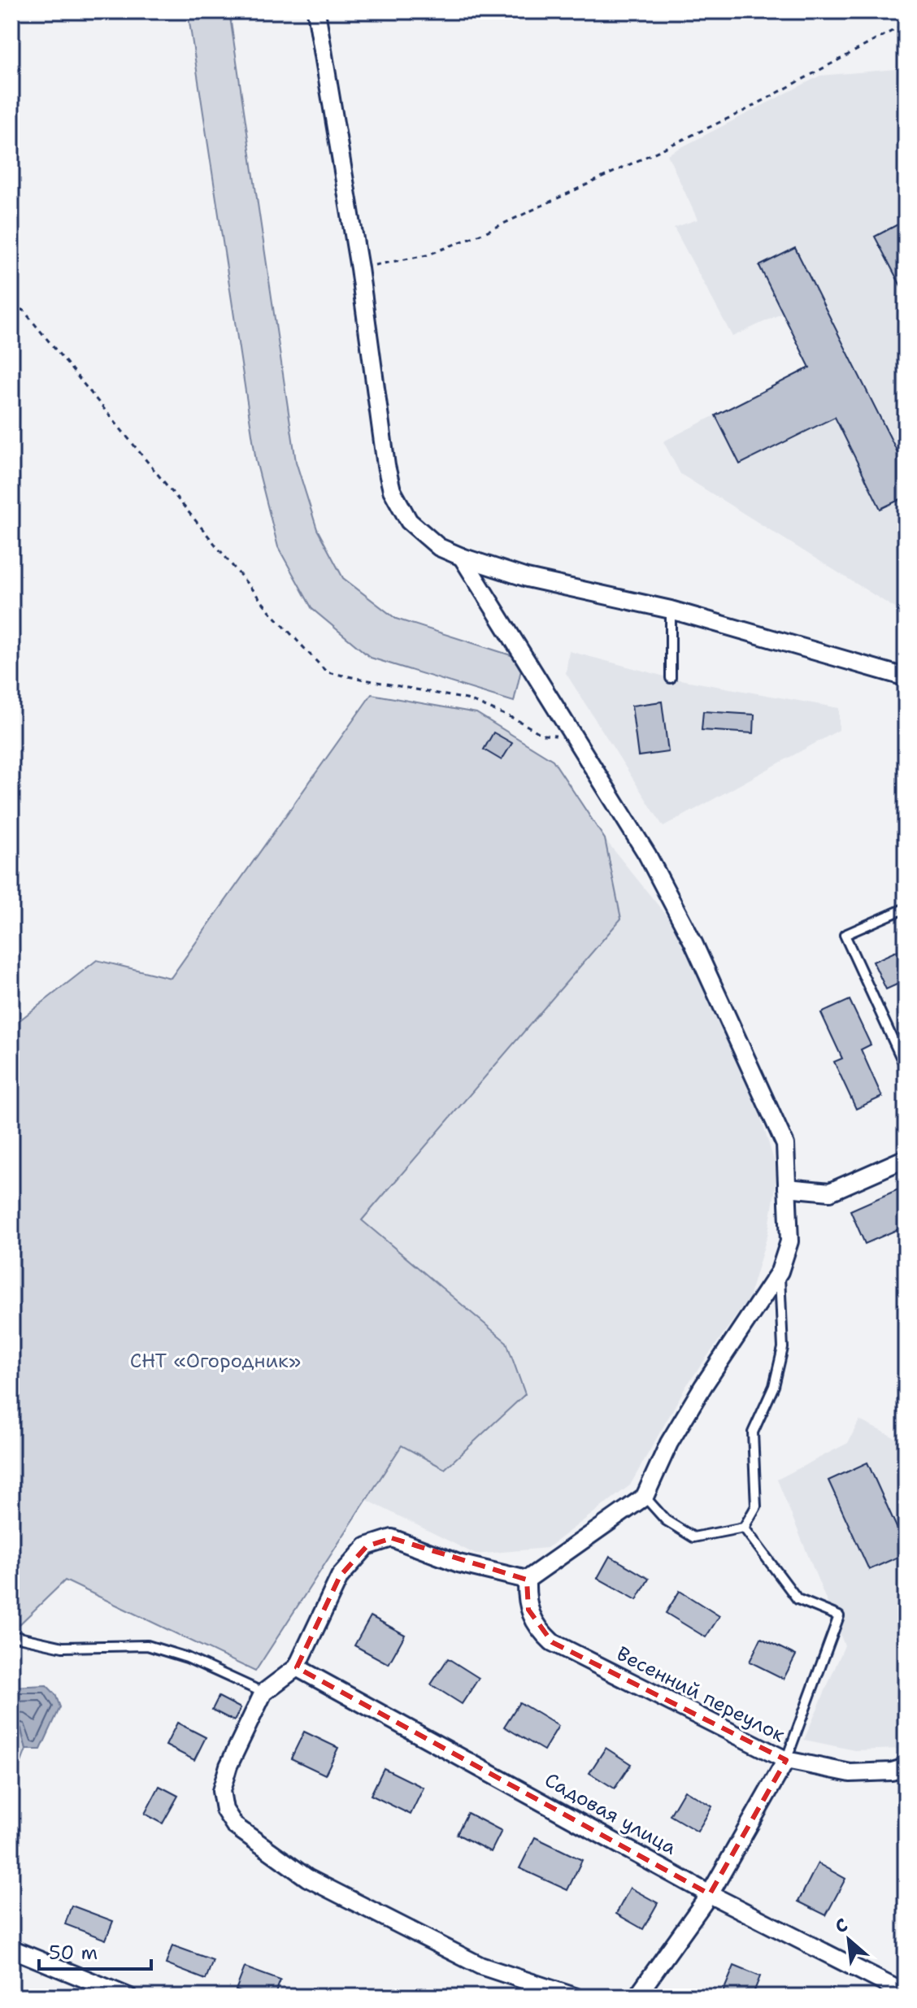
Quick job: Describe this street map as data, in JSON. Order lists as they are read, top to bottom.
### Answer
{
  "streets": {
    "street": ["Весенний переулок", "Садовая улица"]
  },
  "parks": ["СНТ «Огородник»"],
  "scale_bar": "50 m",
  "north": "top left"
}
